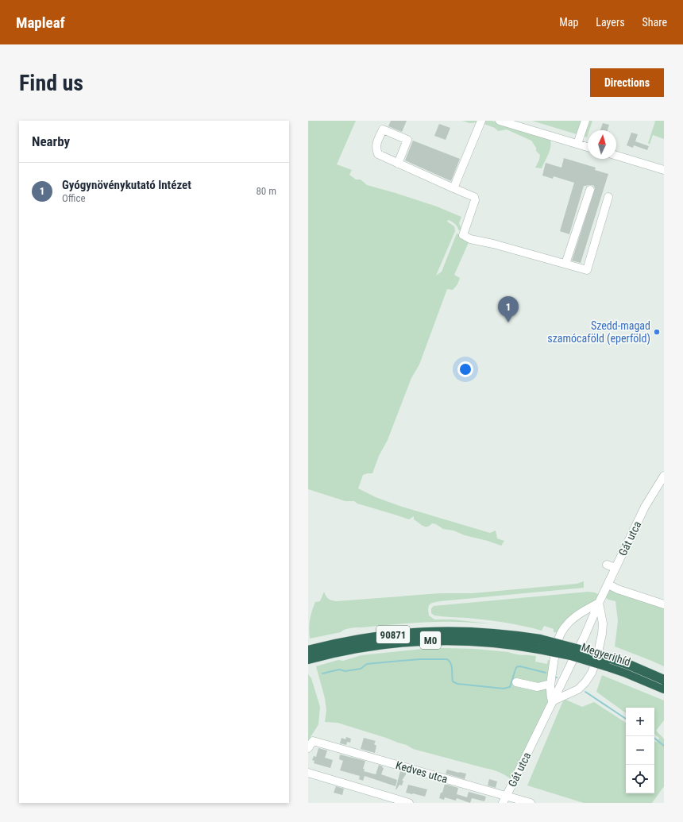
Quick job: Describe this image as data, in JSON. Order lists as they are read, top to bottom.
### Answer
{
  "streets": {
    "highway": ["90871", "M0", "Megyeri híd"],
    "street": ["Gát utca", "Kedves utca"]
  },
  "crossings": [
    ["Gát utca", "Kedves utca"],
    ["90871", "M0"],
    ["M0", "Megyeri híd"]
  ],
  "places": ["Szedd-magad szamócaföld (eperföld)"],
  "north": "top",
  "page": {
    "header": "Mapleaf",
    "nav": ["Map", "Layers", "Share"],
    "buttons": "Directions",
    "title": "Find us",
    "heading": "Nearby",
    "list": [
      {
        "mark": "1",
        "name": "Gyógynövénykutató Intézet",
        "note": "Office",
        "value": "80 m"
      }
    ],
    "pins": "1",
    "map_buttons": ["+", "−"]
  }
}
